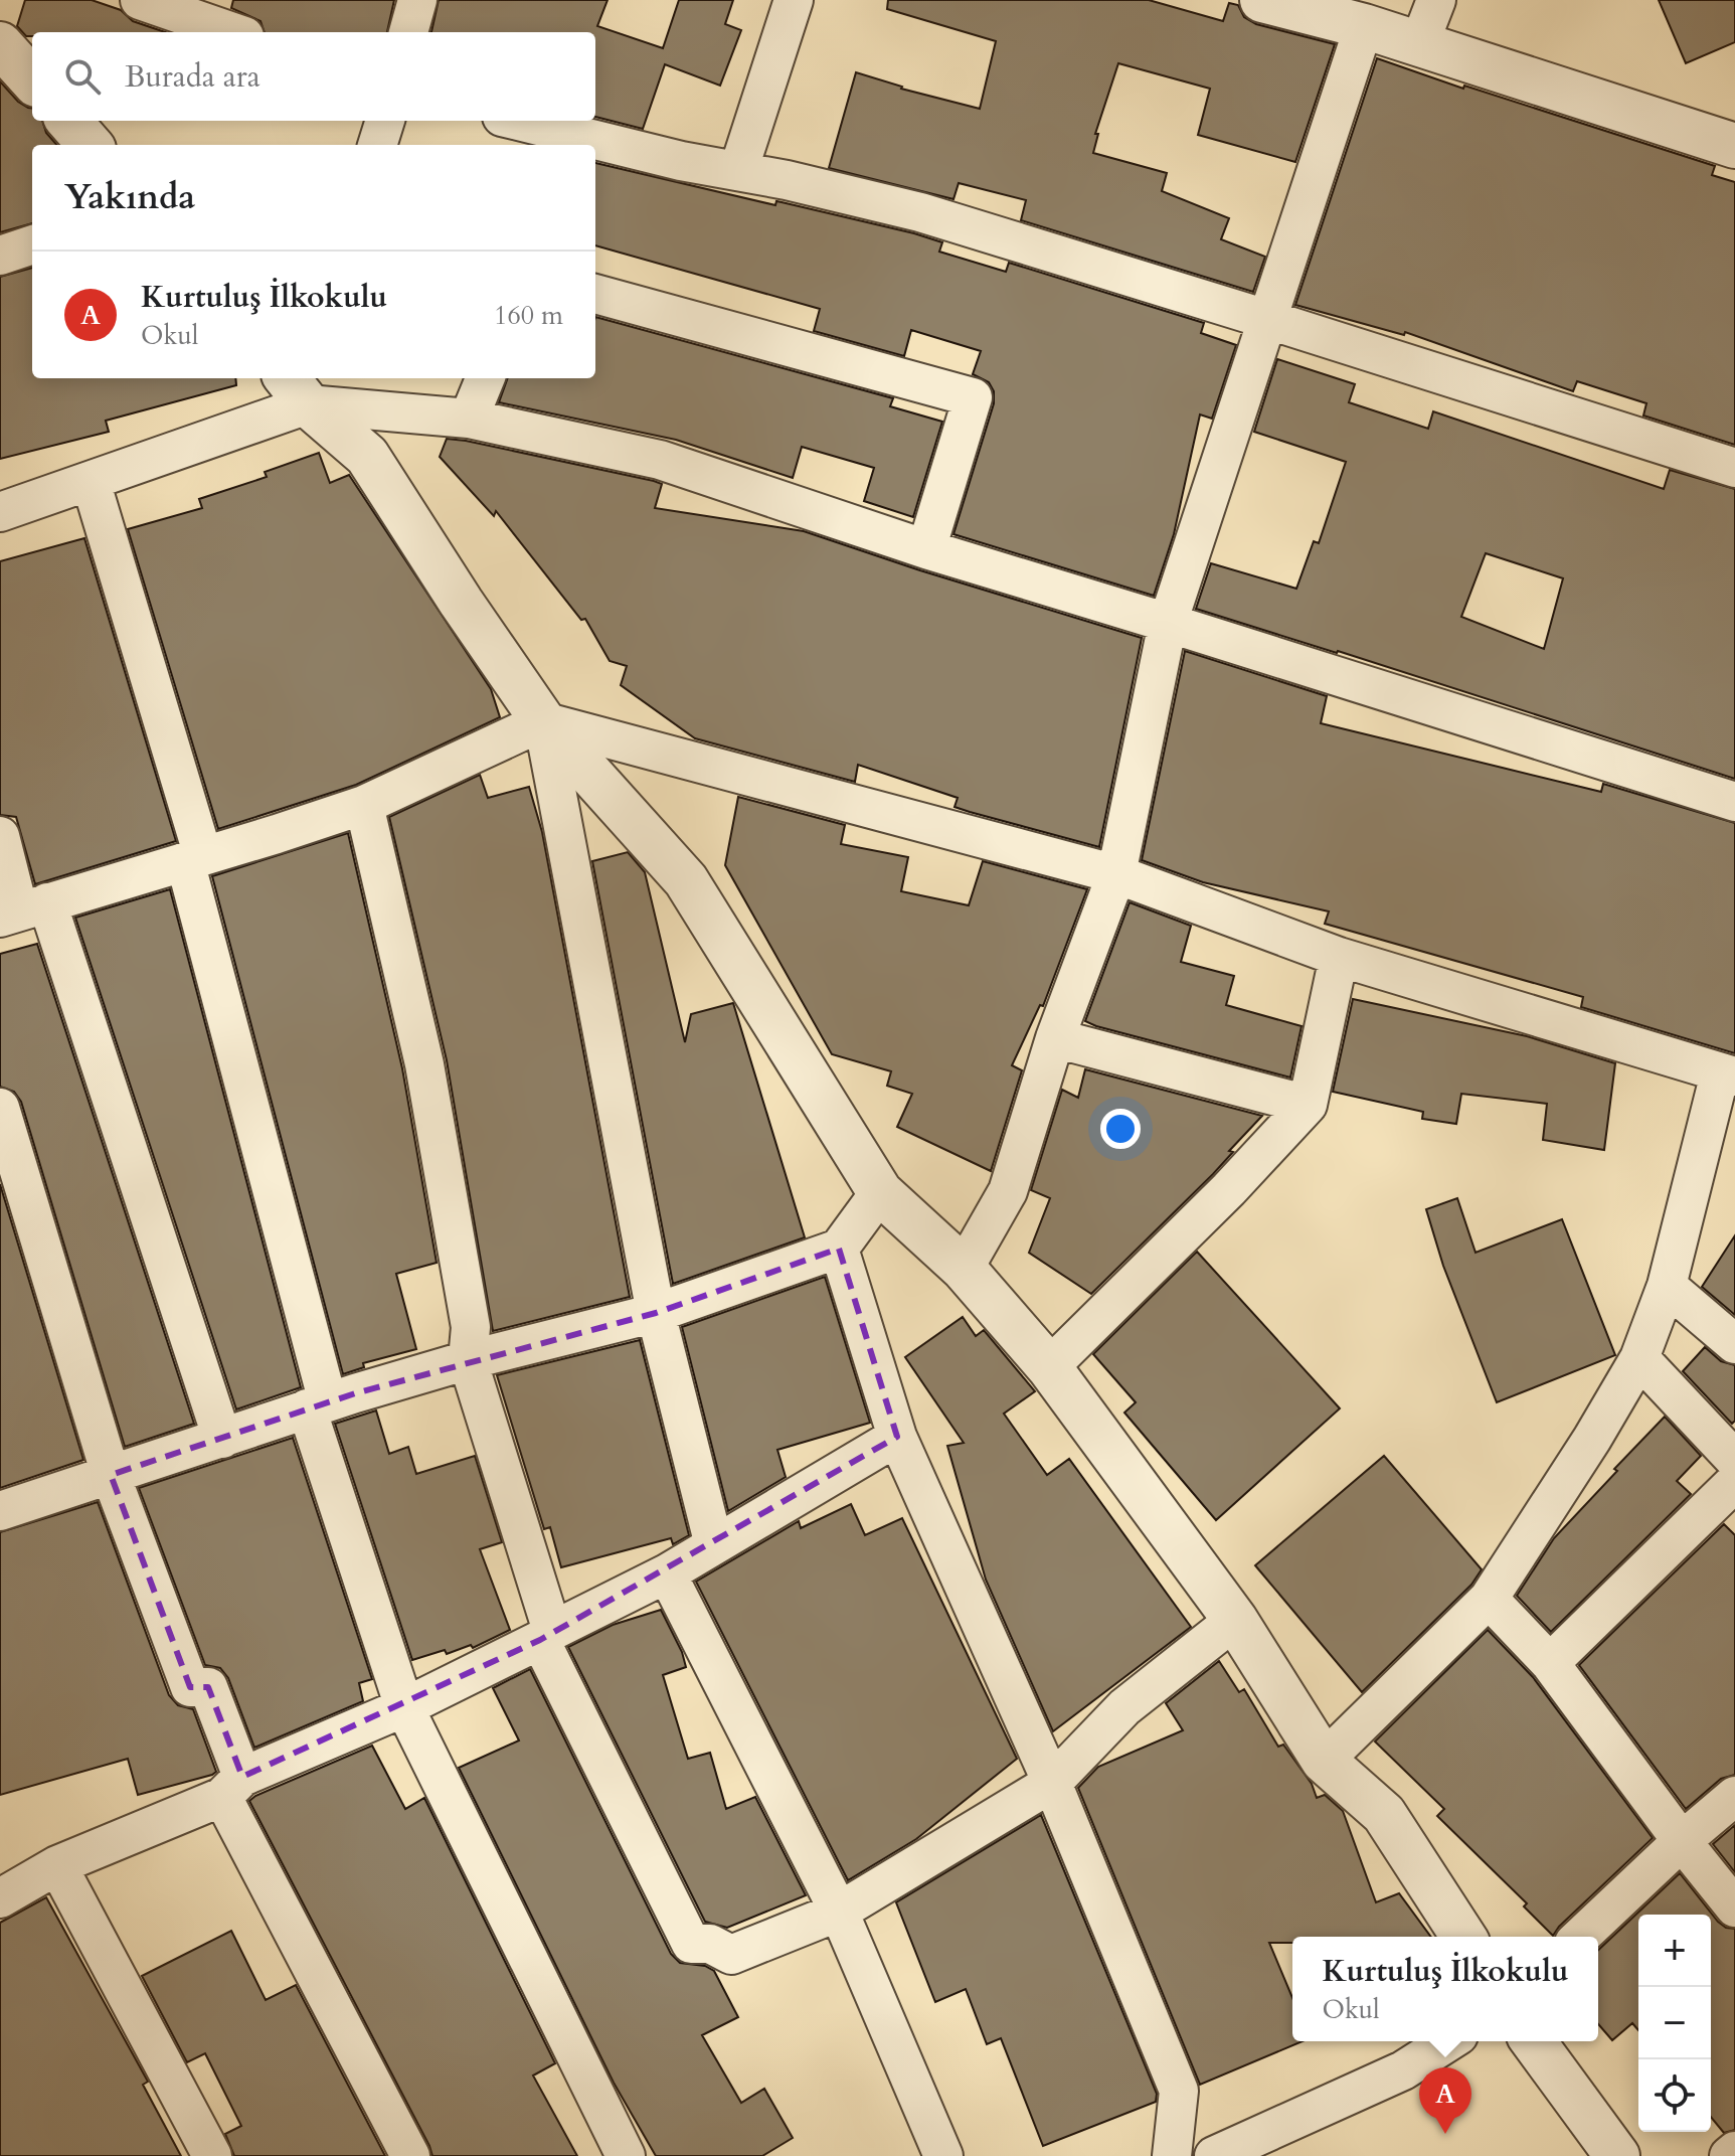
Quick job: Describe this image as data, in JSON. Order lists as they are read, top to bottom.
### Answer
{
  "page": {
    "search": "Burada ara",
    "heading": "Yakında",
    "list": [
      {
        "mark": "A",
        "name": "Kurtuluş İlkokulu",
        "note": "Okul",
        "value": "160 m"
      }
    ],
    "map_buttons": ["+", "−"],
    "popup": ["Kurtuluş İlkokulu", "Okul"],
    "pins": "A"
  }
}
